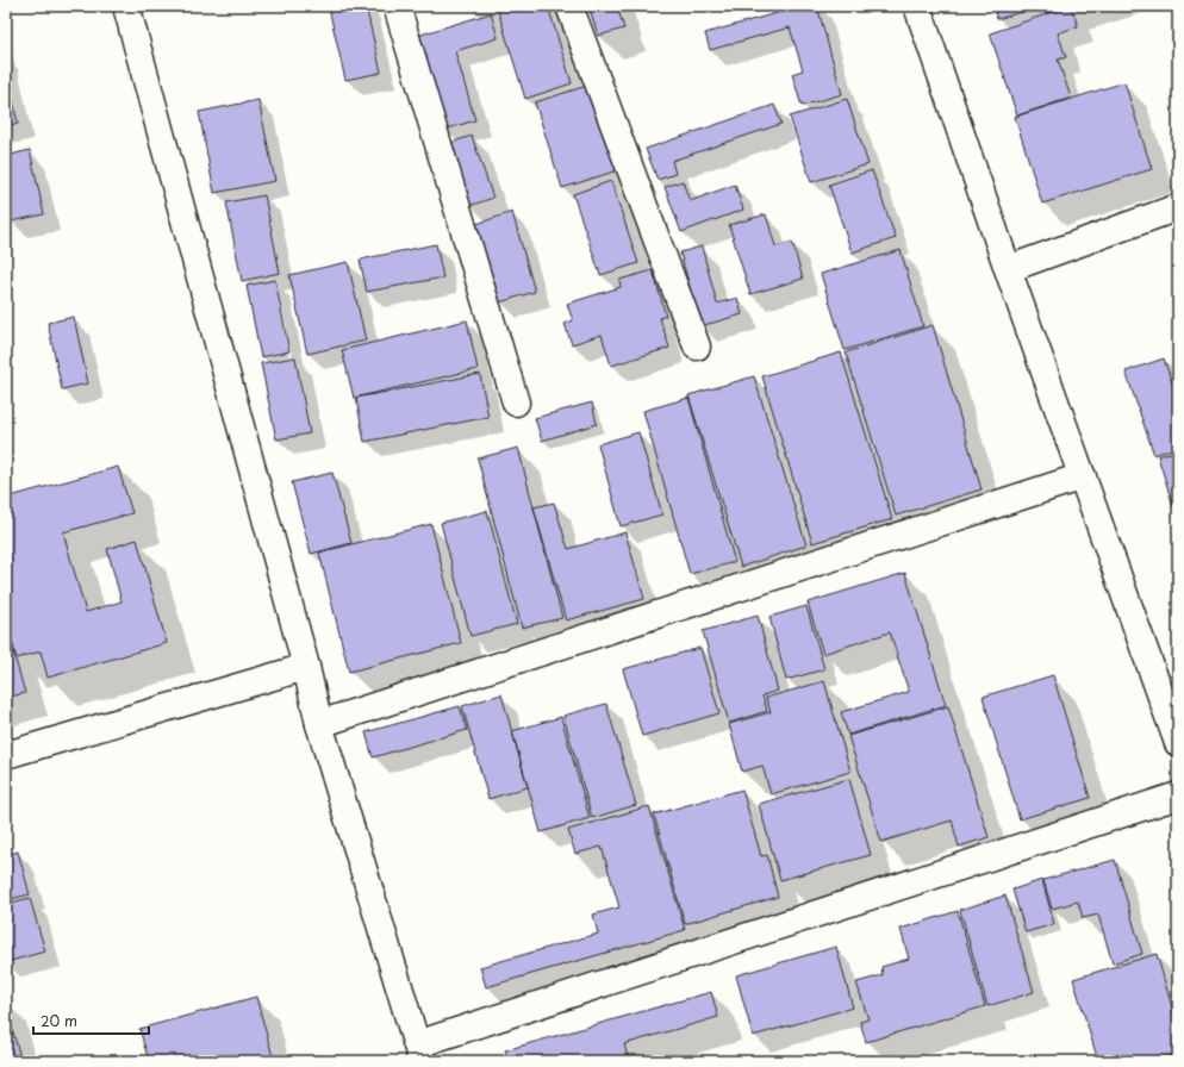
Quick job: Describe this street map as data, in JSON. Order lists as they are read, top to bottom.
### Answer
{
  "scale_bar": "20 m"
}
